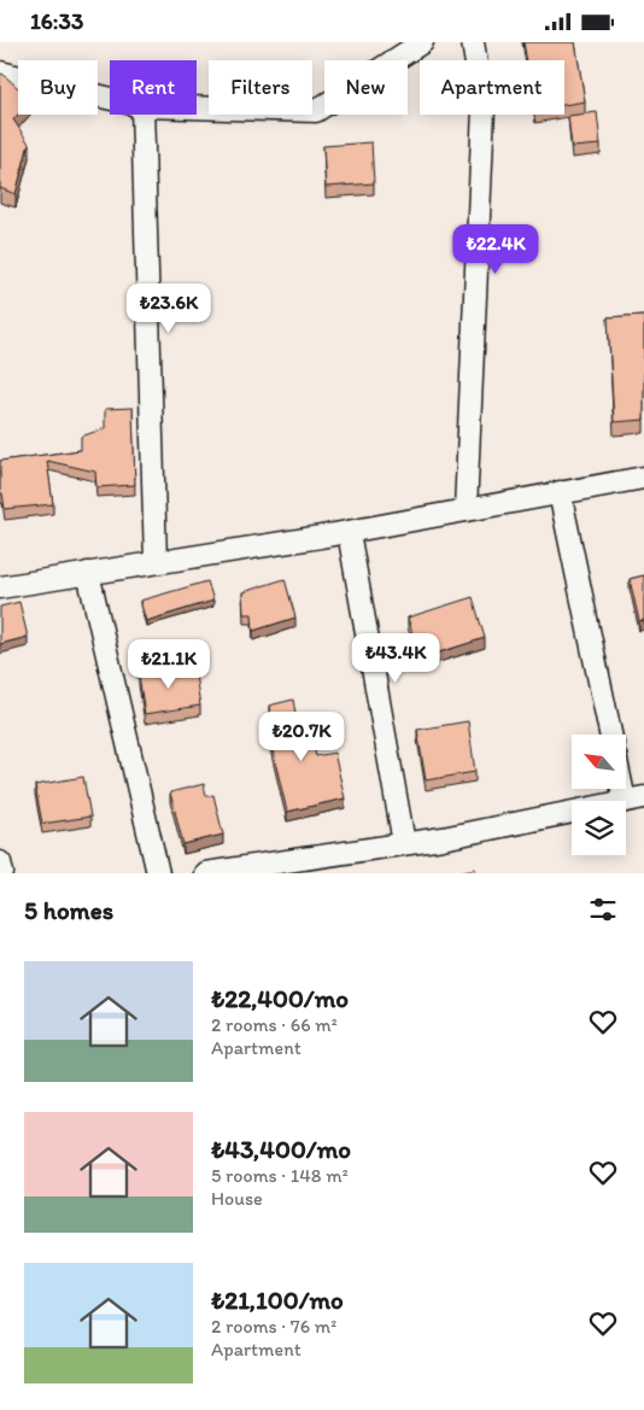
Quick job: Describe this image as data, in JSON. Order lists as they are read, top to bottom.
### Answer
{
  "north": "top left",
  "page": {
    "status": "16:33",
    "chip": [
      "Buy",
      "Rent",
      "Filters",
      "New",
      "Apartment"
    ],
    "price": [
      "₺22.4K",
      "₺23.6K",
      "₺43.4K",
      "₺21.1K",
      "₺20.7K"
    ],
    "heading": "5 homes",
    "list": [
      {
        "name": "₺22,400/mo",
        "note": "2 rooms · 66 m² · Apartment"
      },
      {
        "name": "₺43,400/mo",
        "note": "5 rooms · 148 m² · House"
      },
      {
        "name": "₺21,100/mo",
        "note": "2 rooms · 76 m² · Apartment"
      }
    ]
  }
}
